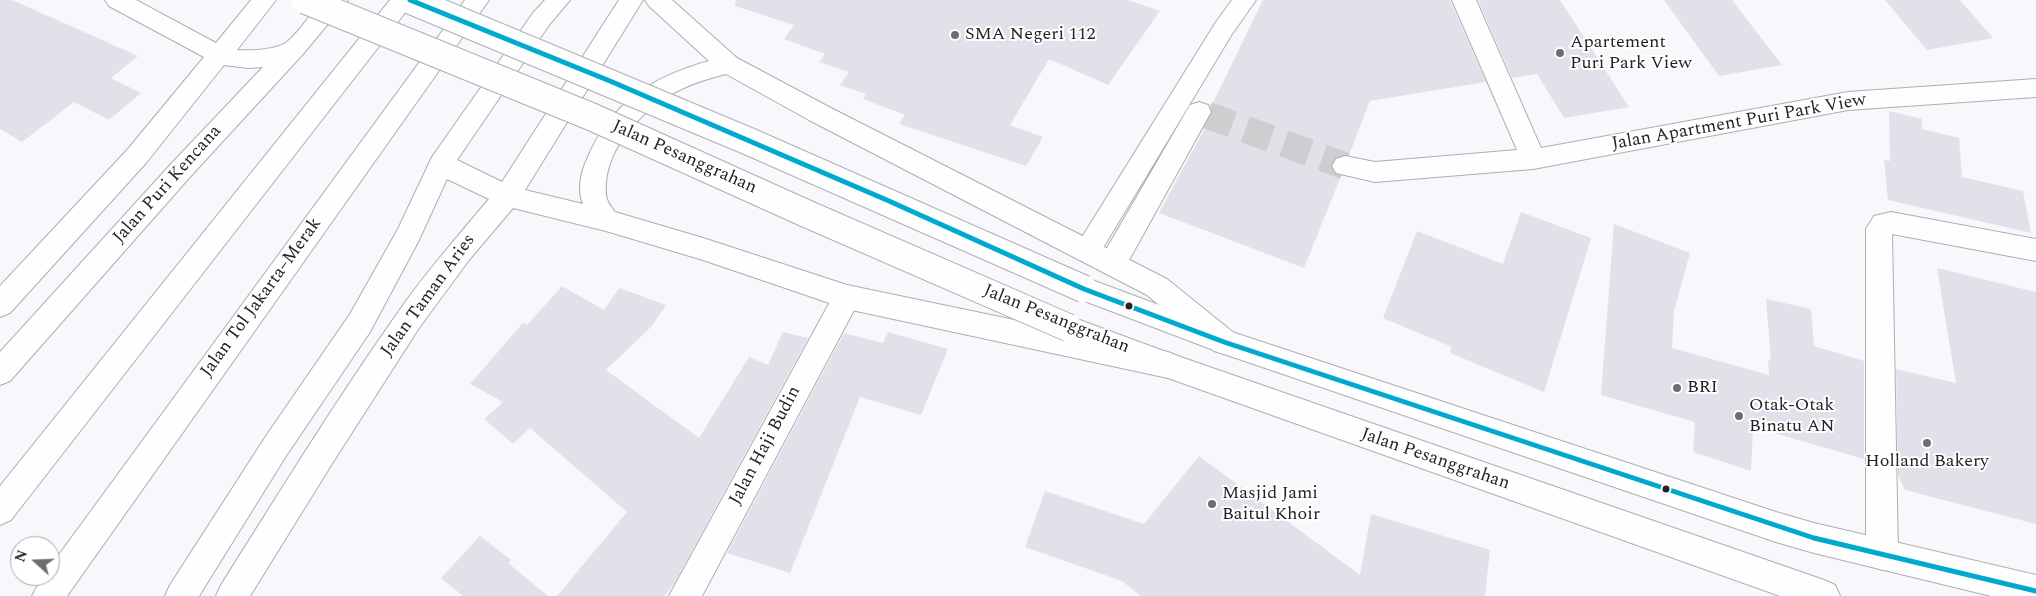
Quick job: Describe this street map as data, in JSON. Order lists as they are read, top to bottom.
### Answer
{
  "streets": {
    "main road": [
      "Jalan Apartment Puri Park View",
      "Jalan Pesanggrahan",
      "Jalan Puri Kencana",
      "Jalan Taman Aries",
      "Jalan Tol Jakarta–Merak",
      "Jalan Haji Budin"
    ]
  },
  "places": [
    "SMA Negeri 112",
    "Apartement Puri Park View",
    "BRI",
    "Otak-Otak Binatu AN",
    "Holland Bakery",
    "Masjid Jami Baitul Khoir"
  ],
  "north": "left"
}
